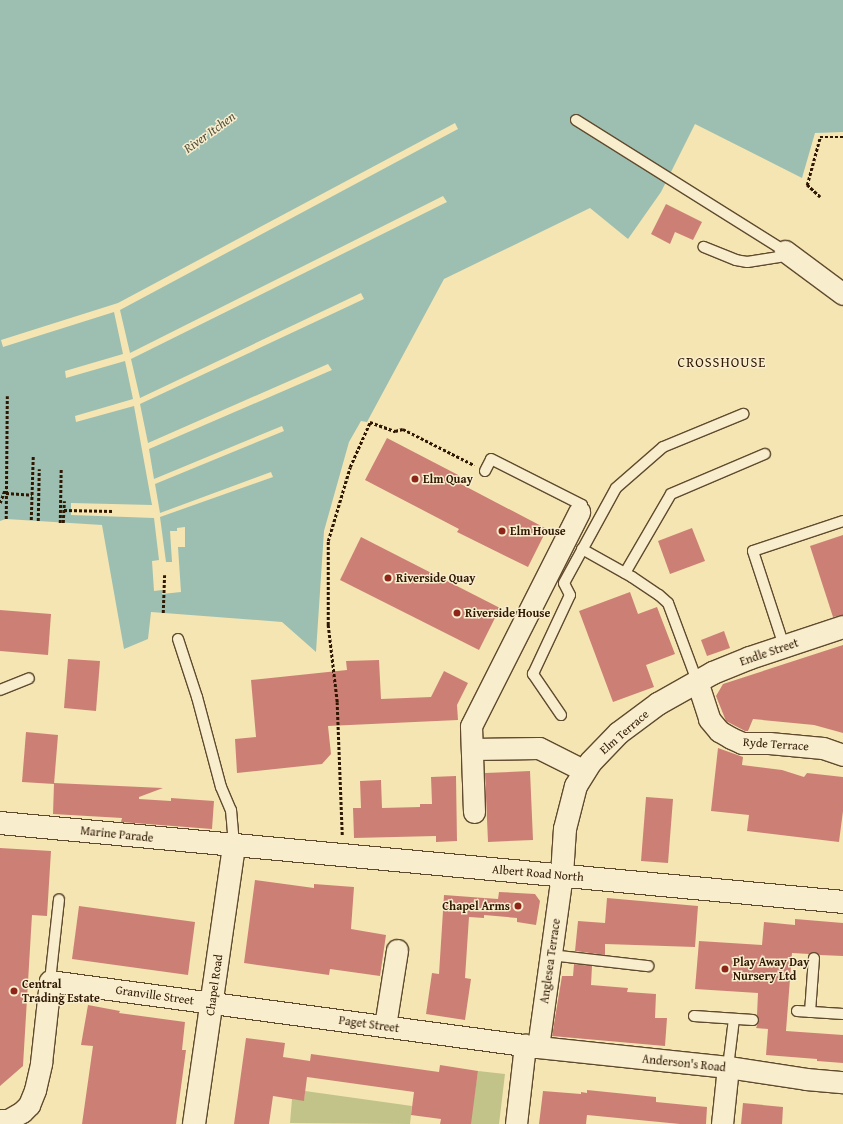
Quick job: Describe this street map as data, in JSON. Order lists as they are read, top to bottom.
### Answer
{
  "streets": {
    "main road": [
      "Endle Street",
      "Elm Terrace",
      "Marine Parade",
      "Albert Road North",
      "Chapel Road"
    ],
    "street": [
      "Ryde Terrace",
      "Anglesea Terrace",
      "Granville Street",
      "Paget Street",
      "Anderson's Road"
    ]
  },
  "crossings": [
    ["Endle Street", "Elm Terrace"],
    ["Endle Street", "Ryde Terrace"],
    ["Elm Terrace", "Ryde Terrace"],
    ["Elm Terrace", "Albert Road North"],
    ["Elm Terrace", "Anglesea Terrace"],
    ["Marine Parade", "Albert Road North"],
    ["Marine Parade", "Chapel Road"],
    ["Albert Road North", "Anglesea Terrace"],
    ["Albert Road North", "Chapel Road"],
    ["Anglesea Terrace", "Paget Street"],
    ["Anglesea Terrace", "Anderson's Road"],
    ["Chapel Road", "Granville Street"],
    ["Chapel Road", "Paget Street"],
    ["Granville Street", "Paget Street"],
    ["Paget Street", "Anderson's Road"]
  ],
  "districts": ["CROSSHOUSE"],
  "water": ["River Itchen"],
  "places": [
    "Elm Quay",
    "Elm House",
    "Riverside Quay",
    "Riverside House",
    "Chapel Arms",
    "Play Away Day Nursery Ltd",
    "Central Trading Estate"
  ]
}
